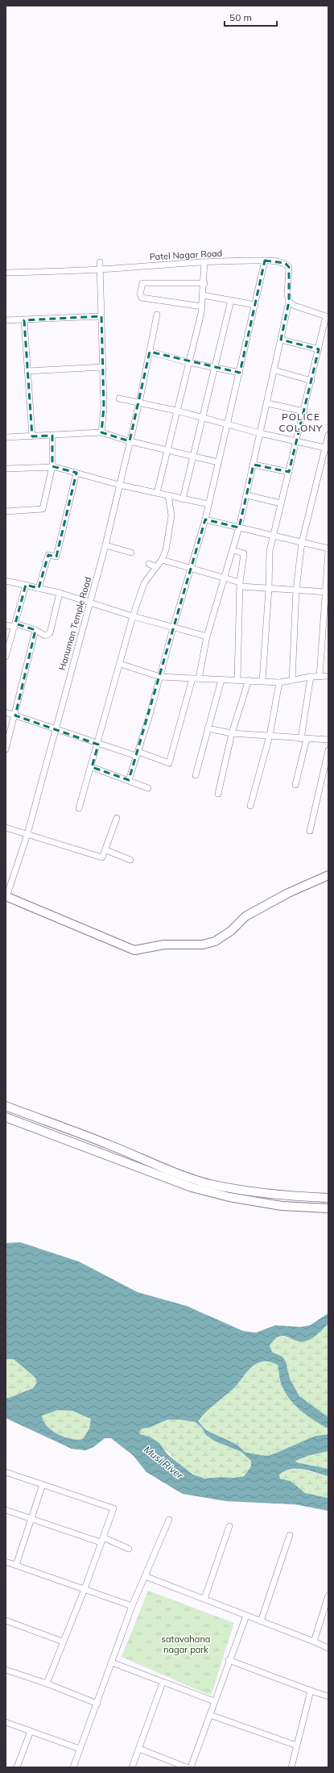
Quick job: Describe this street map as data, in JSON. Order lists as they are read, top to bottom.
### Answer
{
  "streets": {
    "street": ["Patel Nagar Road", "Hanuman Temple Road"]
  },
  "districts": ["POLICE COLONY"],
  "water": ["Musi River"],
  "parks": ["satavahana nagar park"],
  "scale_bar": "50 m"
}
